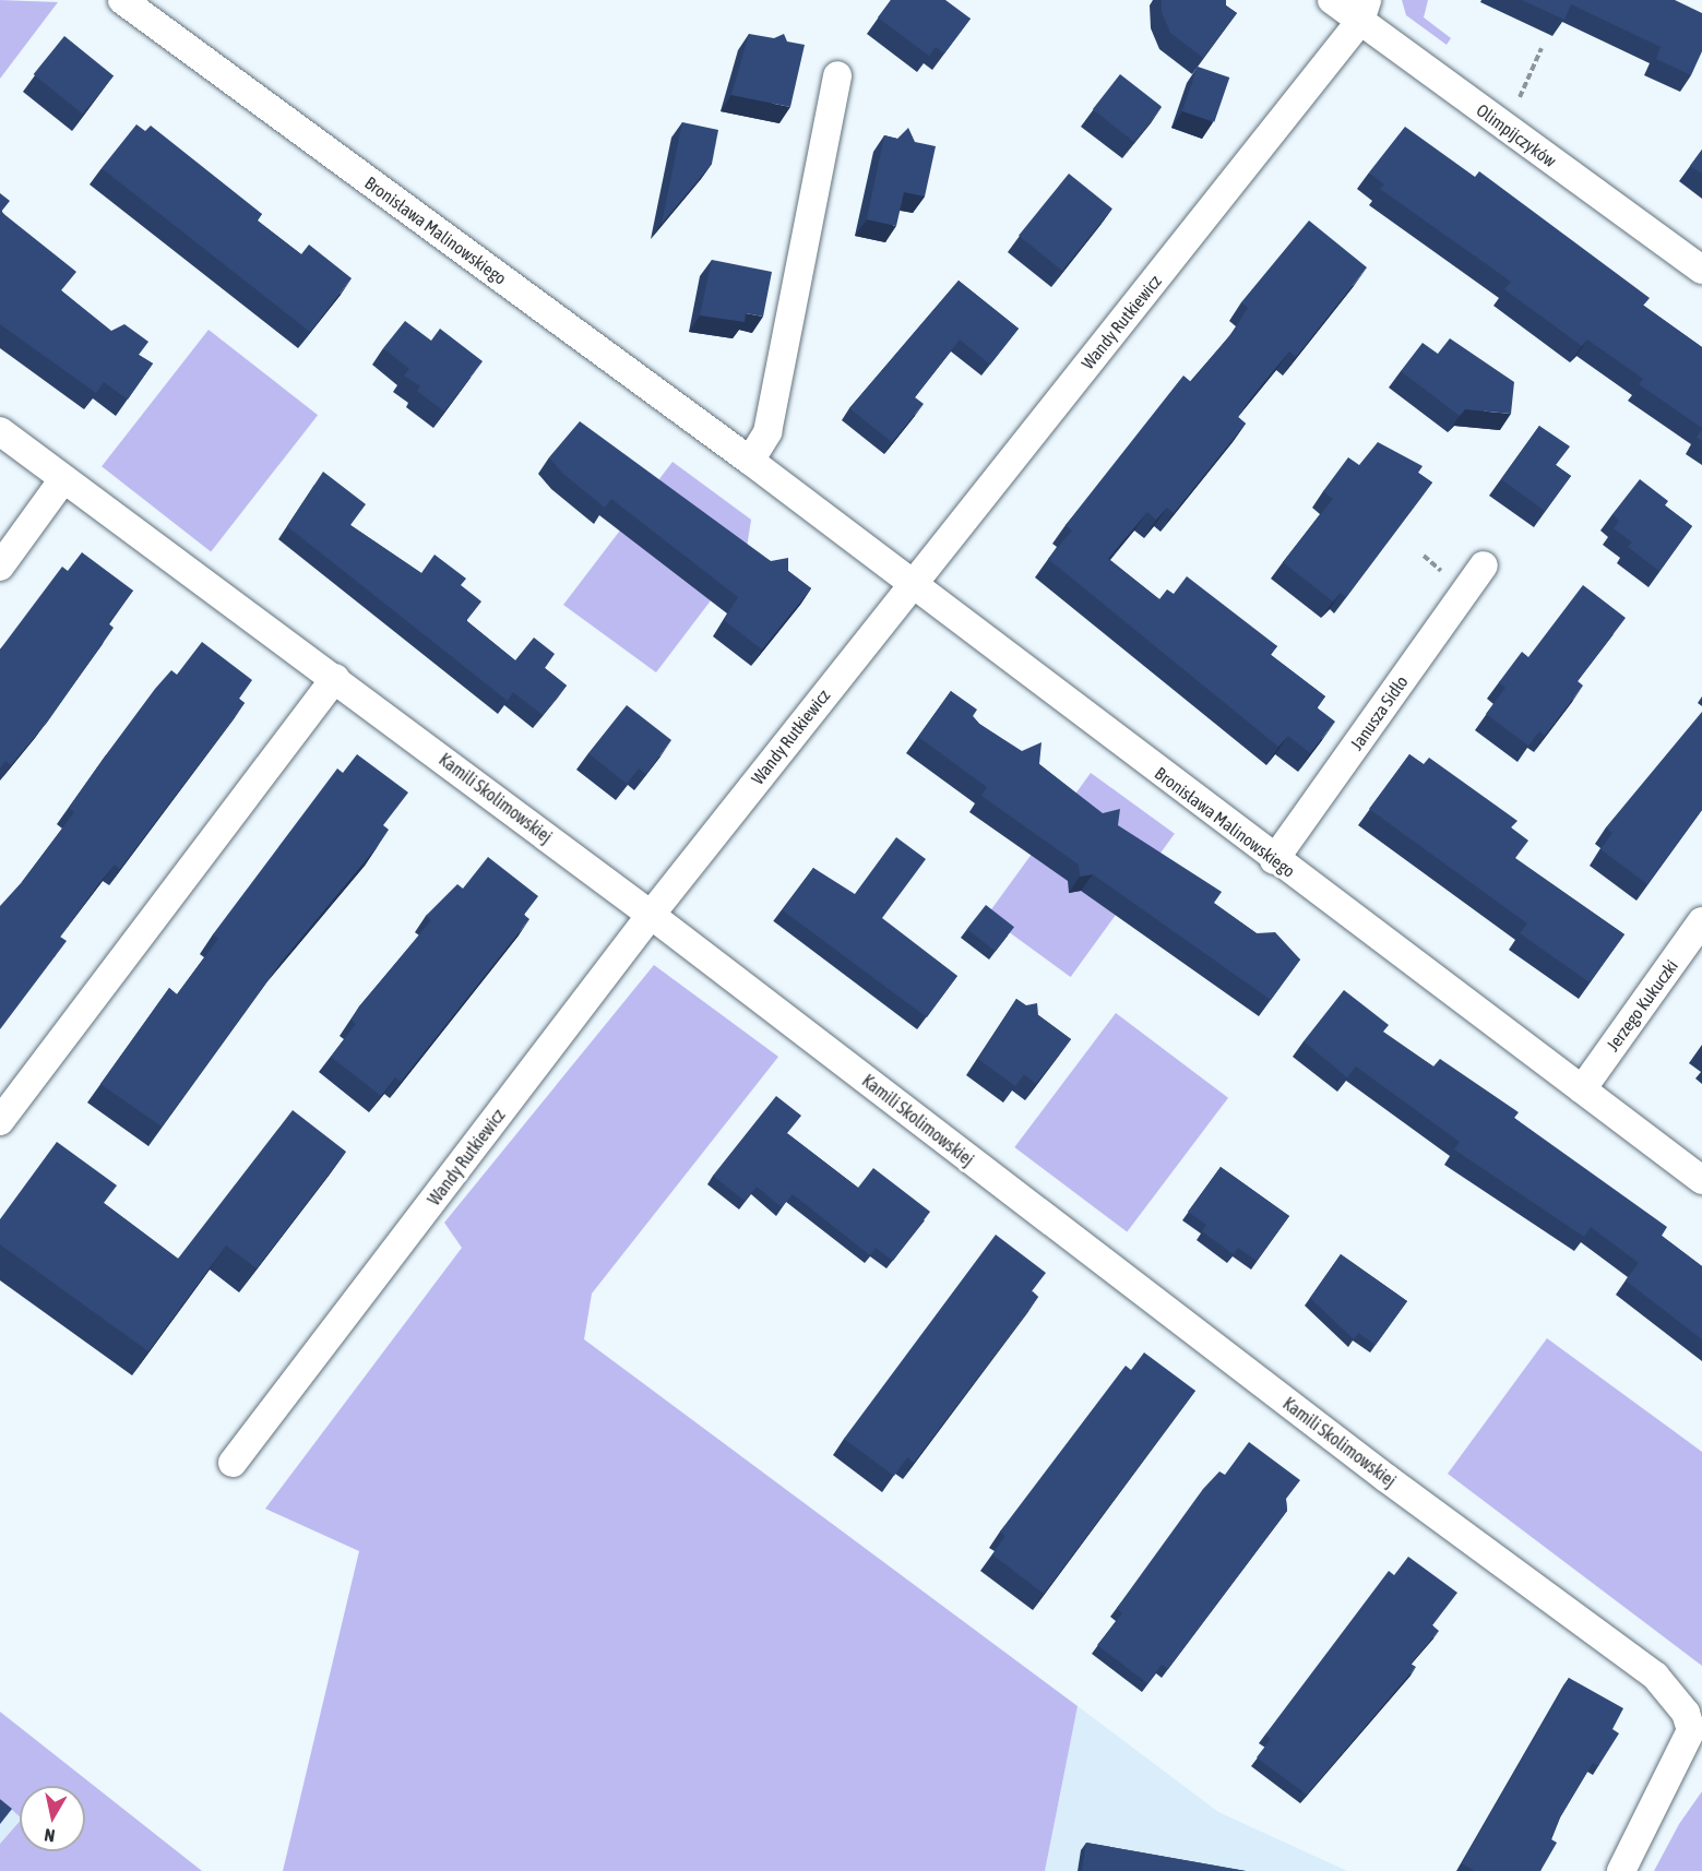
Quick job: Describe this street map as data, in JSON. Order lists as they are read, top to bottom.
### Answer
{
  "streets": {
    "street": [
      "Olimpijczyków",
      "Bronisława Malinowskiego",
      "Wandy Rutkiewicz",
      "Janusza Sidło",
      "Kamili Skolimowskiej",
      "Jerzego Kukuczki"
    ]
  },
  "crossings": [
    ["Olimpijczyków", "Wandy Rutkiewicz"],
    ["Bronisława Malinowskiego", "Wandy Rutkiewicz"],
    ["Bronisława Malinowskiego", "Janusza Sidło"],
    ["Bronisława Malinowskiego", "Jerzego Kukuczki"],
    ["Wandy Rutkiewicz", "Kamili Skolimowskiej"]
  ],
  "north": "bottom"
}
